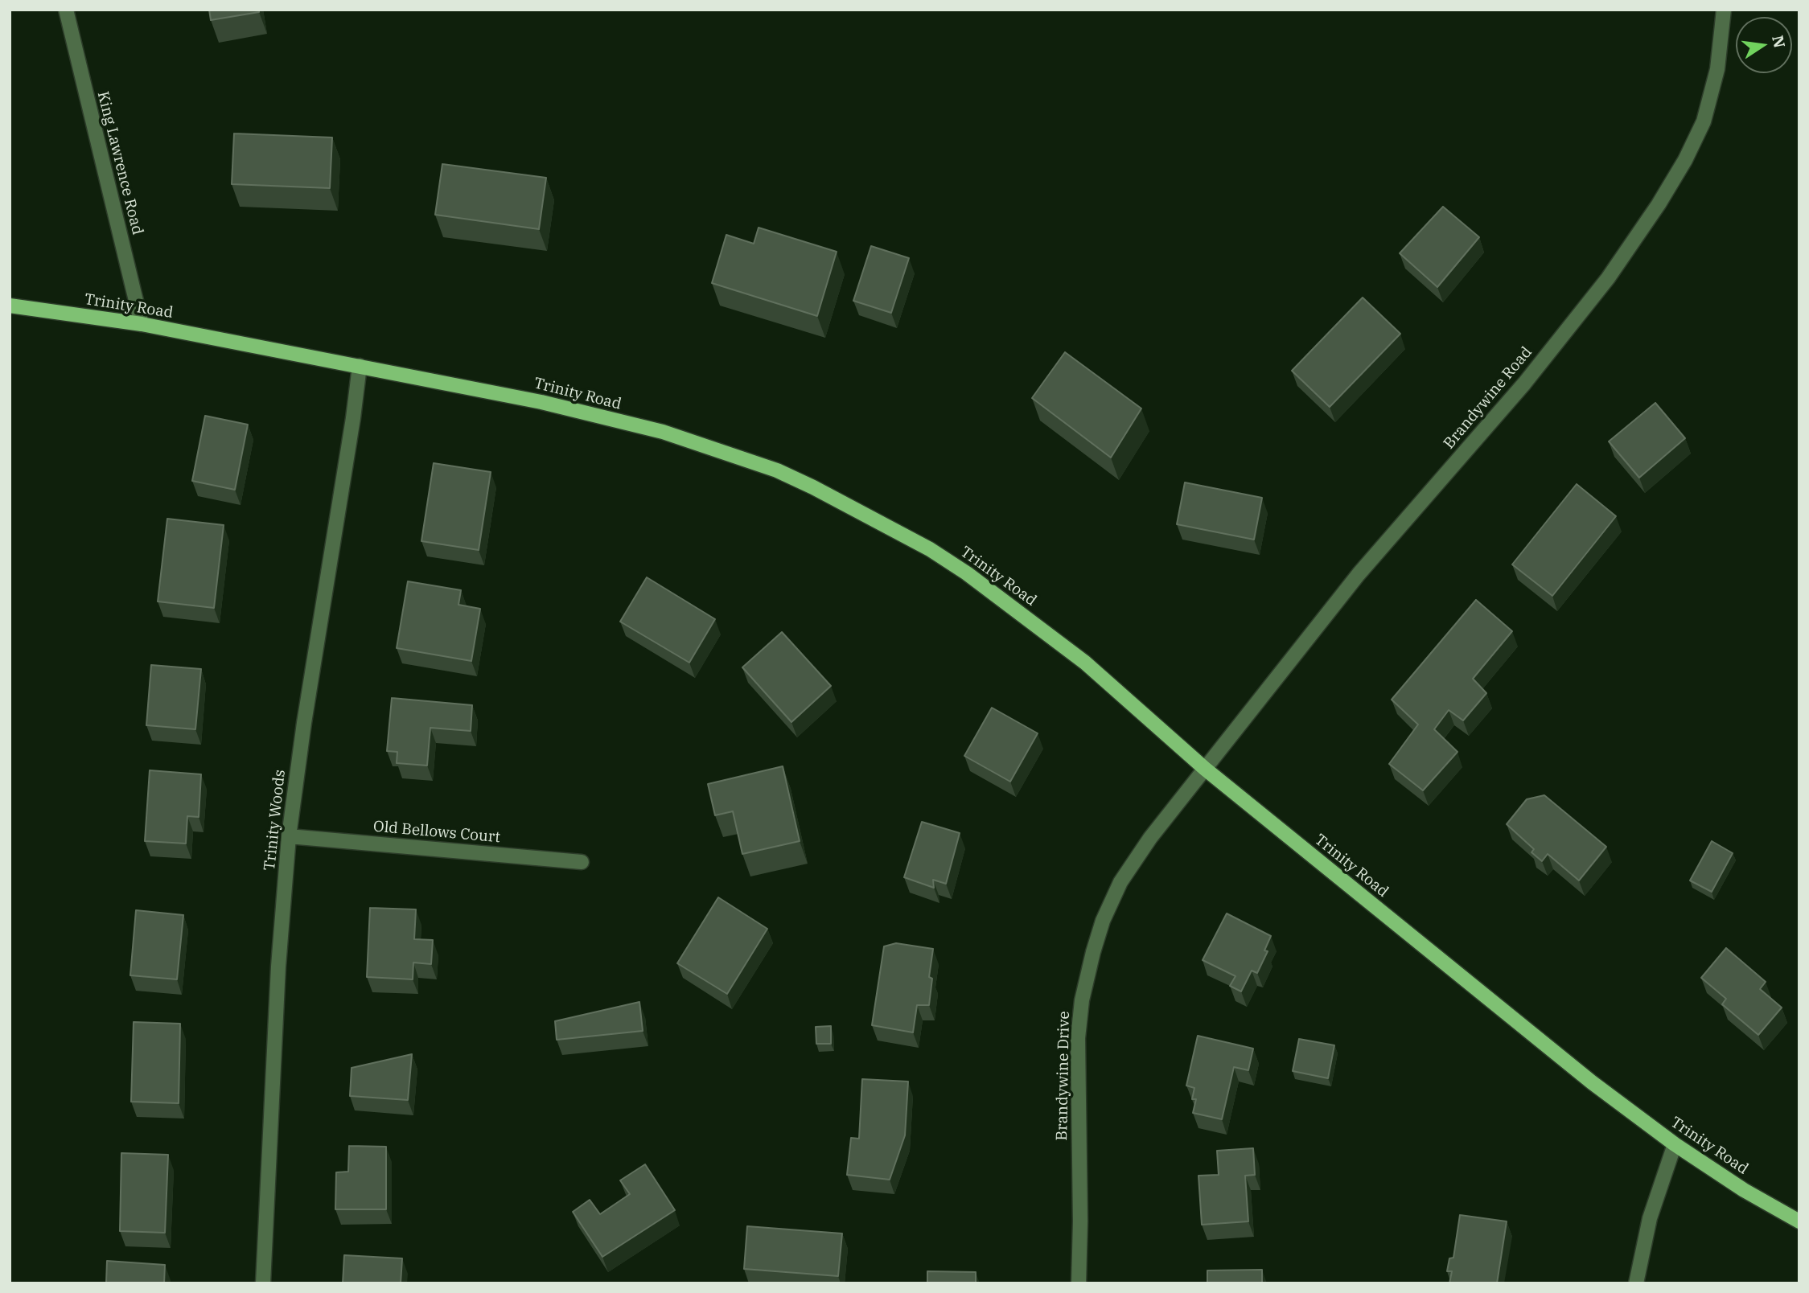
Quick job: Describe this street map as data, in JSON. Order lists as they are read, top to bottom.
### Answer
{
  "streets": {
    "main road": ["Trinity Road"],
    "street": [
      "King Lawrence Road",
      "Brandywine Road",
      "Trinity Woods",
      "Old Bellows Court",
      "Brandywine Drive"
    ]
  },
  "crossings": [
    ["King Lawrence Road", "Trinity Road"],
    ["Trinity Road", "Brandywine Road"],
    ["Trinity Road", "Trinity Woods"],
    ["Trinity Road", "Brandywine Drive"],
    ["Brandywine Road", "Brandywine Drive"],
    ["Trinity Woods", "Old Bellows Court"]
  ],
  "north": "right"
}
